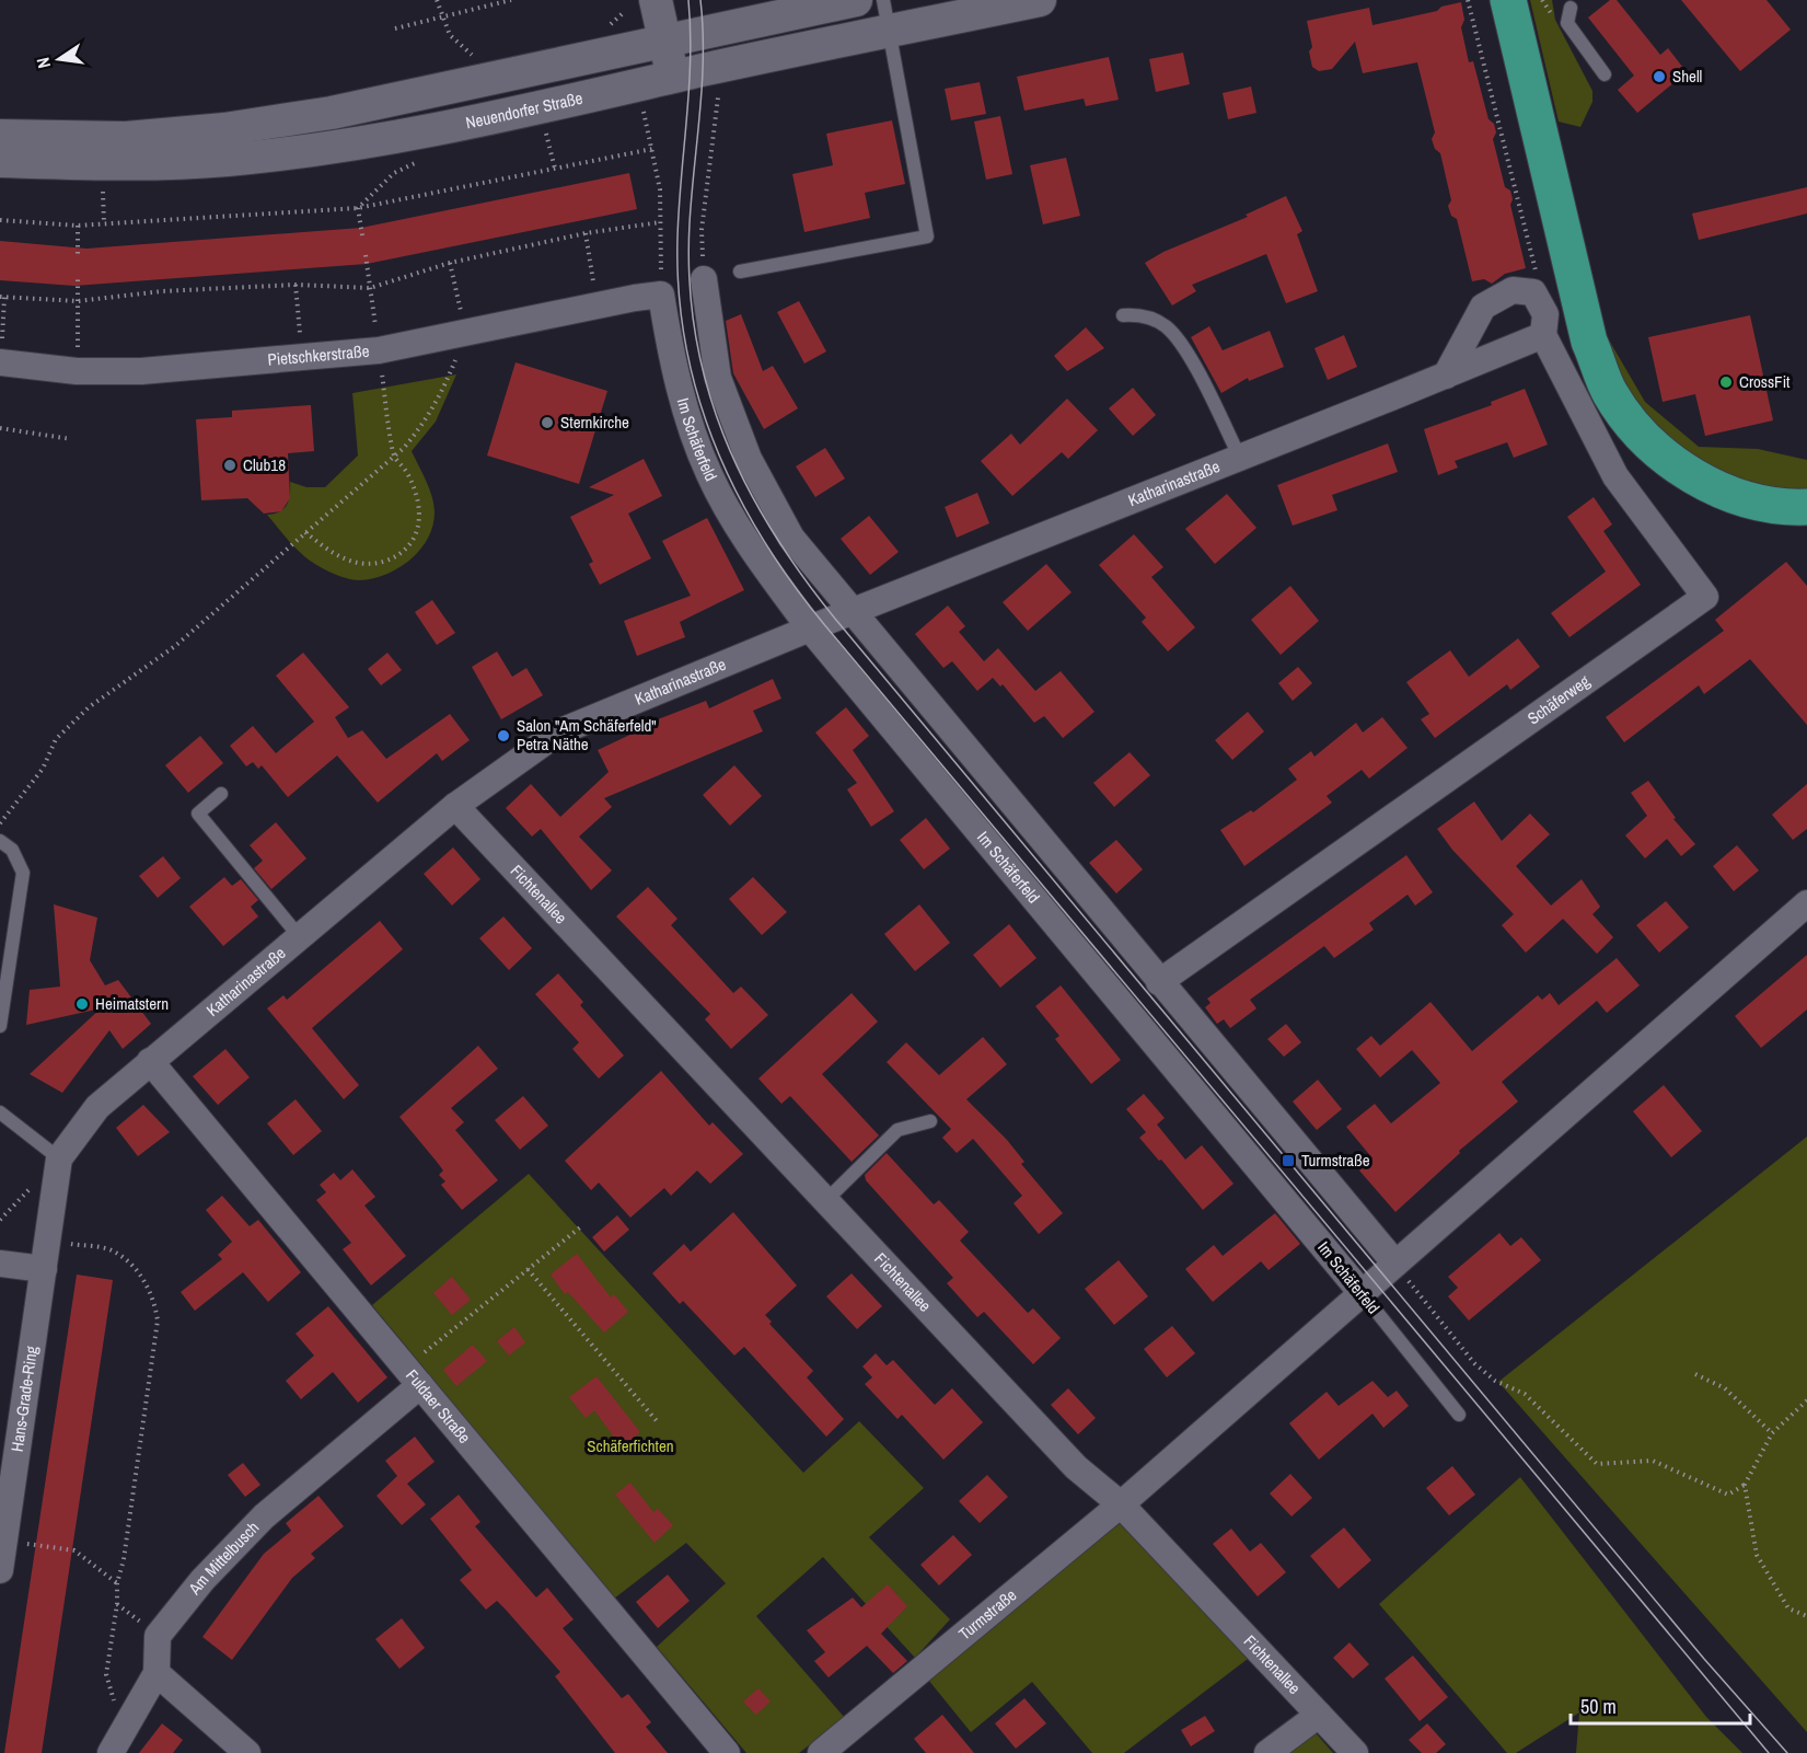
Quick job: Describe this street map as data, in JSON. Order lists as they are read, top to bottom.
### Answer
{
  "streets": {
    "street": [
      "Neuendorfer Straße",
      "Pietschkerstraße",
      "Im Schäferfeld",
      "Katharinastraße",
      "Schäferweg",
      "Fichtenallee",
      "Hans-Grade-Ring",
      "Fuldaer Straße",
      "Am Mittelbusch",
      "Turmstraße"
    ]
  },
  "crossings": [
    ["Pietschkerstraße", "Im Schäferfeld"],
    ["Im Schäferfeld", "Katharinastraße"],
    ["Im Schäferfeld", "Turmstraße"],
    ["Katharinastraße", "Schäferweg"],
    ["Katharinastraße", "Fichtenallee"],
    ["Katharinastraße", "Hans-Grade-Ring"],
    ["Katharinastraße", "Fuldaer Straße"],
    ["Fichtenallee", "Turmstraße"],
    ["Fuldaer Straße", "Am Mittelbusch"]
  ],
  "parks": ["Schäferfichten"],
  "places": {
    "other": [
      "Shell",
      "CrossFit",
      "Sternkirche",
      "Club18",
      "Salon \"Am Schäferfeld\" Petra Näthe",
      "Heimatstern"
    ],
    "transit": ["Turmstraße"]
  },
  "scale_bar": "50 m",
  "north": "left"
}
